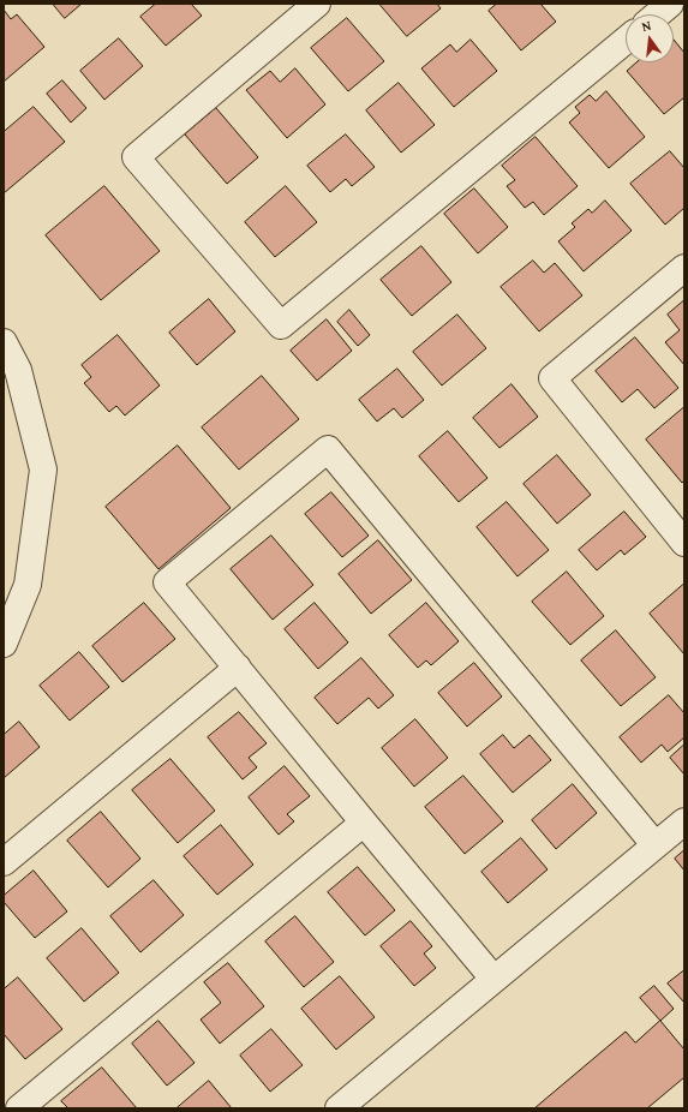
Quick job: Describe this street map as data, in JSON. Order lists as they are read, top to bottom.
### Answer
{
  "north": "top"
}
